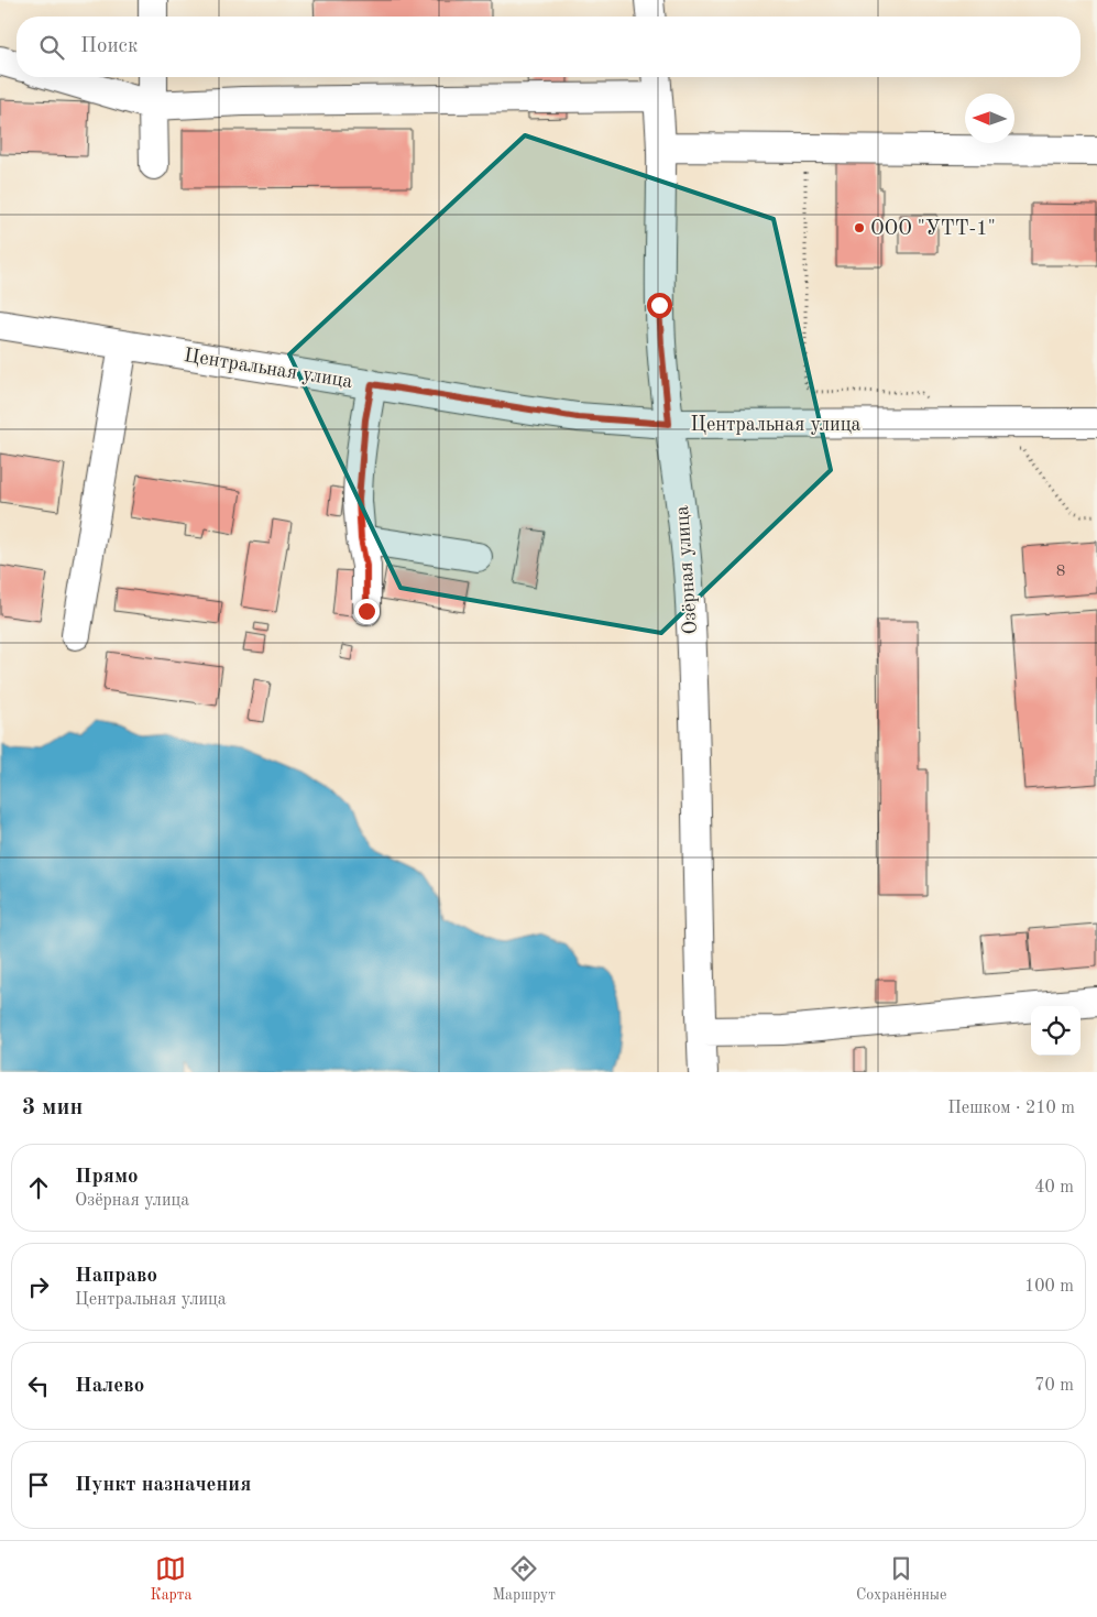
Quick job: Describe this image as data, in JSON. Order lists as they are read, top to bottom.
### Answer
{
  "streets": {
    "street": ["Центральная улица", "Озёрная улица"]
  },
  "crossings": [
    ["Центральная улица", "Озёрная улица"]
  ],
  "places": ["ООО \"УТТ-1\""],
  "house_numbers": ["8"],
  "north": "left",
  "page": {
    "search": "Поиск",
    "heading": ["3 мин", "Пешком · 210 m"],
    "list": [
      ["Прямо", "Озёрная улица", "40 m"],
      ["Направо", "Центральная улица", "100 m"],
      ["Налево", "70 m"],
      "Пункт назначения"
    ],
    "nav": ["Карта", "Маршрут", "Сохранённые"]
  }
}
